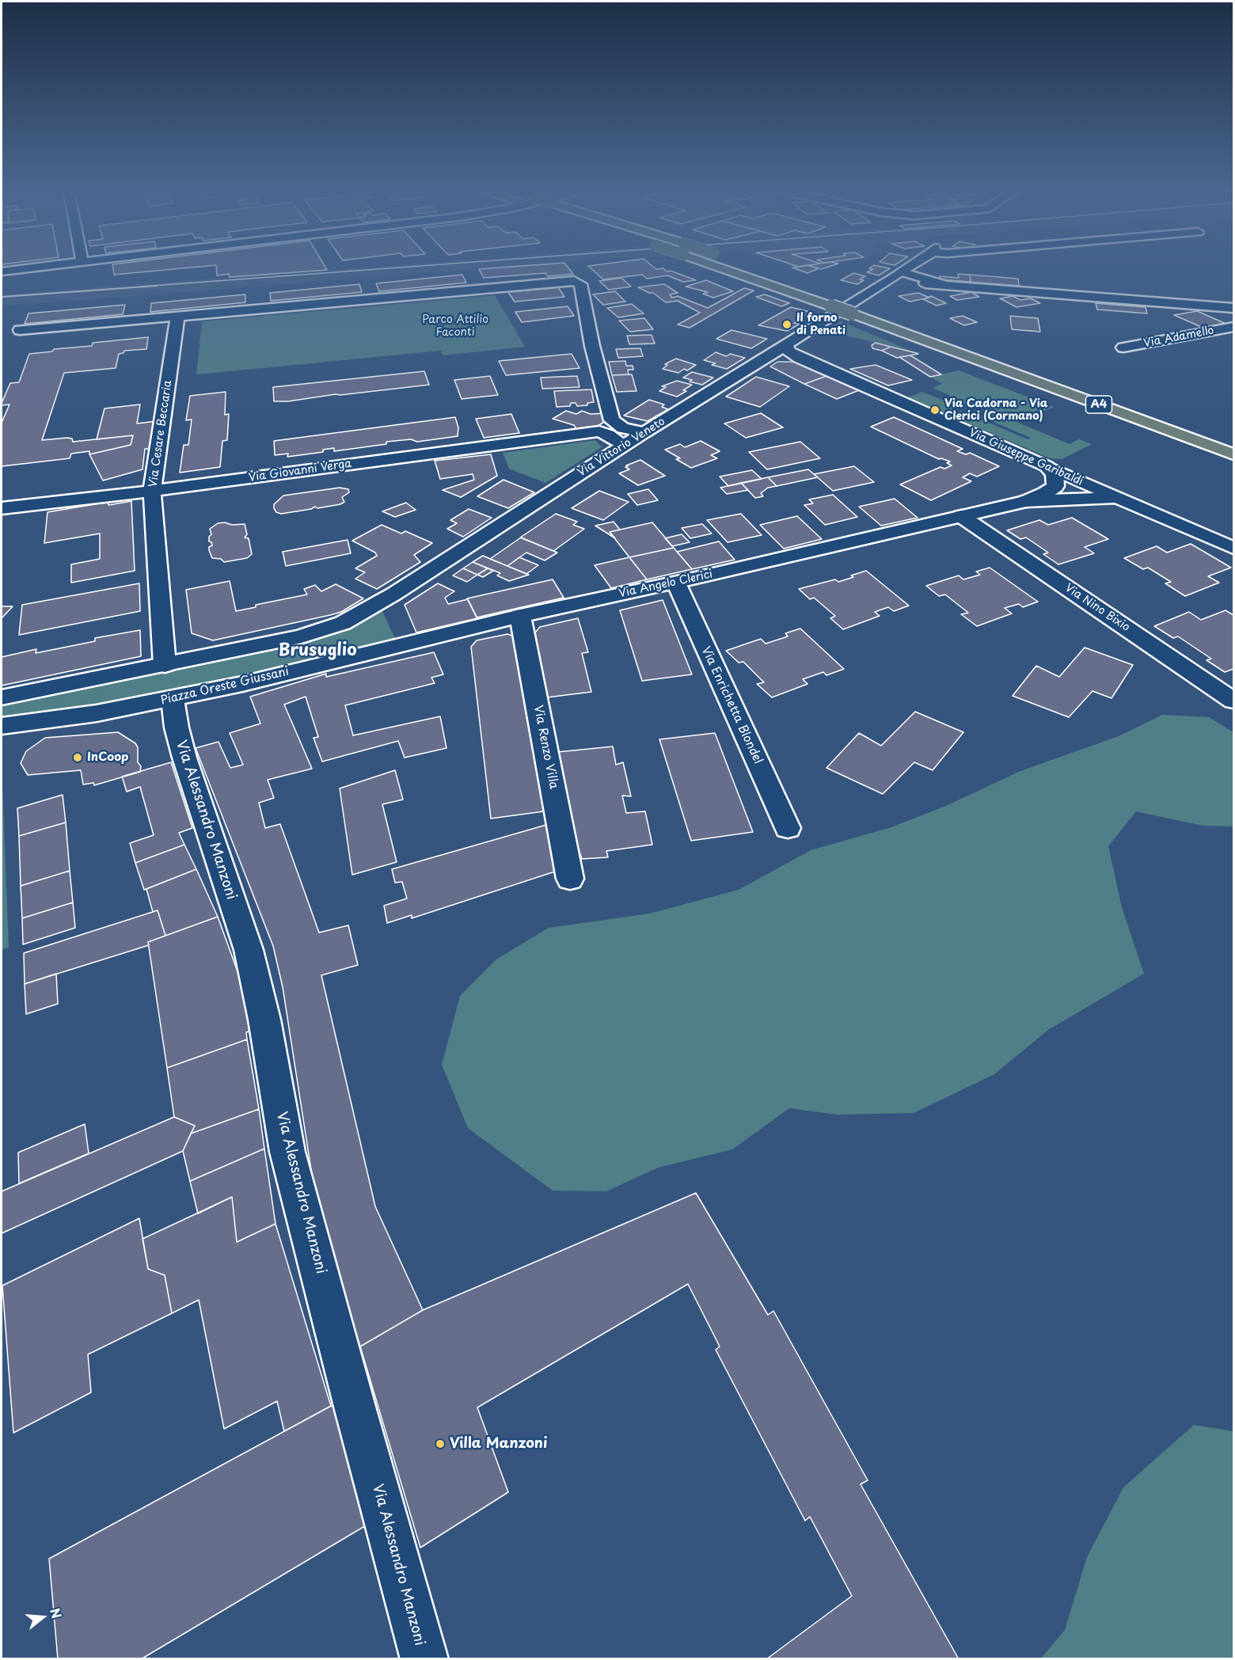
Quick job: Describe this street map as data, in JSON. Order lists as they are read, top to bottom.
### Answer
{
  "streets": {
    "highway": ["A4"],
    "street": [
      "Via Adamello",
      "Via Cesare Beccaria",
      "Via Vittorio Veneto",
      "Via Giuseppe Garibaldi",
      "Via Giovanni Verga",
      "Via Angelo Clerici",
      "Via Nino Bixio",
      "Piazza Oreste Giussani",
      "Via Enrichetta Blondel",
      "Via Renzo Villa",
      "Via Alessandro Manzoni"
    ]
  },
  "crossings": [
    ["Via Cesare Beccaria", "Via Giovanni Verga"],
    ["Via Vittorio Veneto", "Via Giuseppe Garibaldi"],
    ["Via Giuseppe Garibaldi", "Via Angelo Clerici"],
    ["Via Angelo Clerici", "Via Nino Bixio"],
    ["Via Angelo Clerici", "Piazza Oreste Giussani"],
    ["Via Angelo Clerici", "Via Enrichetta Blondel"],
    ["Via Angelo Clerici", "Via Renzo Villa"],
    ["Piazza Oreste Giussani", "Via Alessandro Manzoni"]
  ],
  "districts": ["Brusuglio"],
  "parks": ["Parco Attilio Faconti"],
  "places": [
    "Il forno di Penati",
    "Via Cadorna - Via Clerici (Cormano)",
    "InCoop",
    "Villa Manzoni"
  ],
  "north": "right"
}
